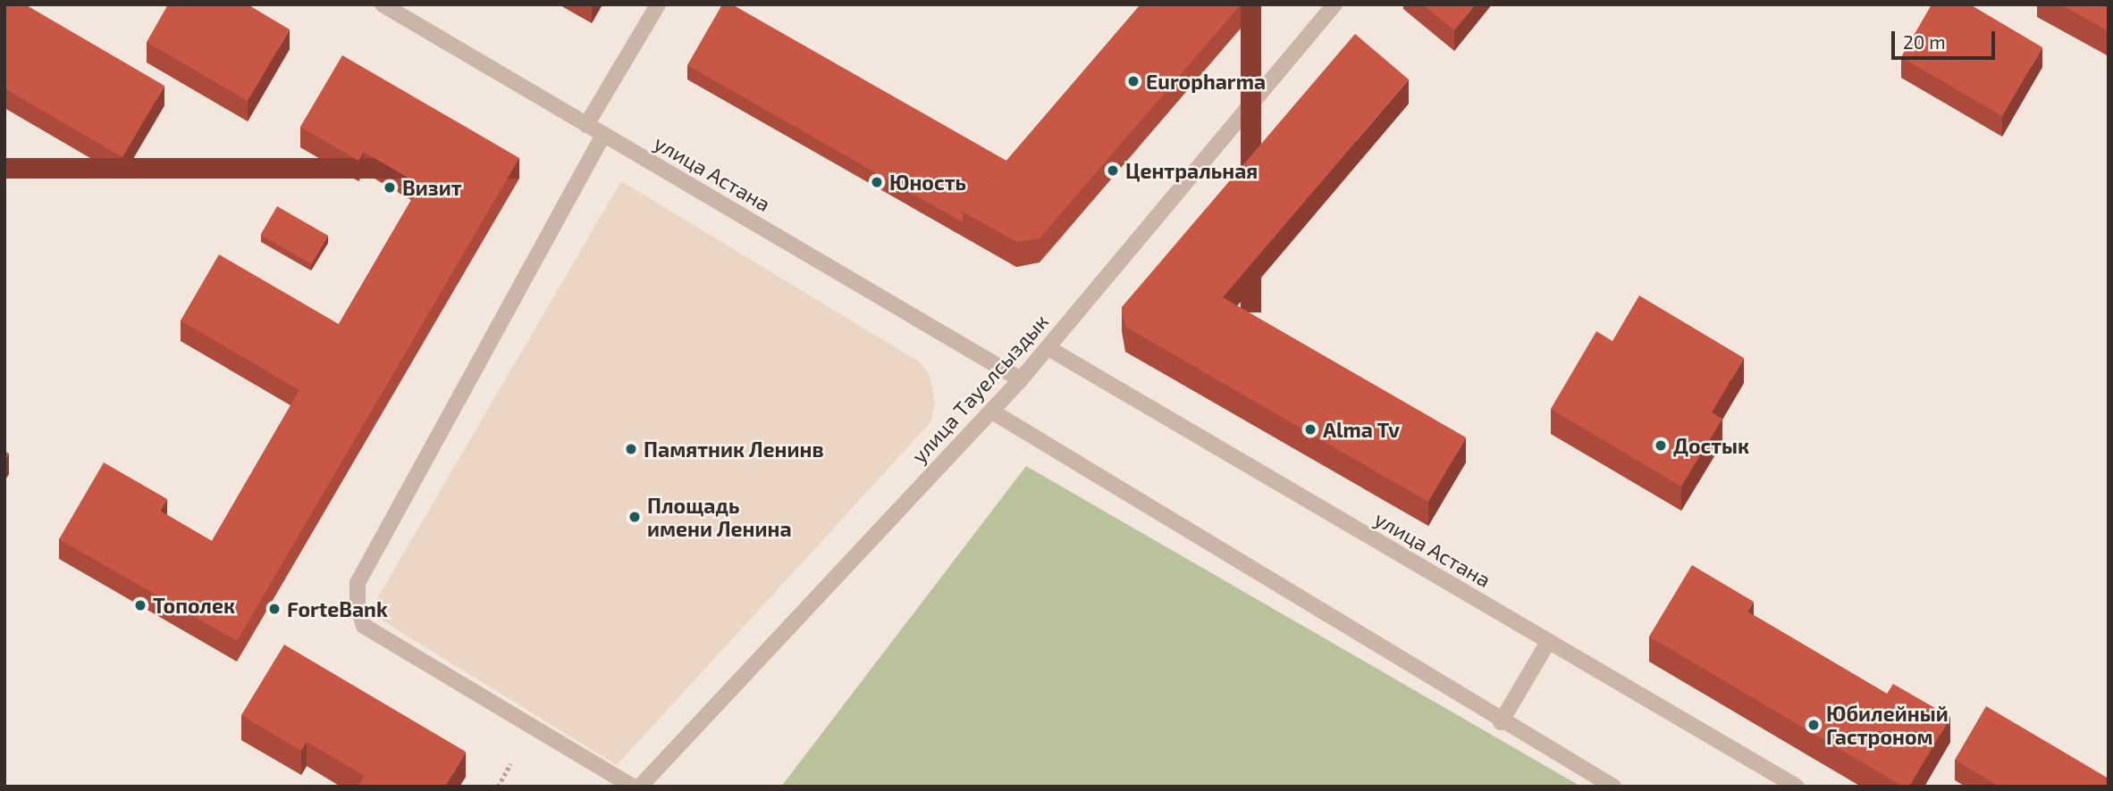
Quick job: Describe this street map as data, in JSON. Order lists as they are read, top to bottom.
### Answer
{
  "streets": {
    "street": ["улица Астана", "улица Тауелсыздык"]
  },
  "crossings": [
    ["улица Астана", "улица Тауелсыздык"]
  ],
  "places": [
    "Europharma",
    "Центральная",
    "Юность",
    "Визит",
    "Alma Tv",
    "Достык",
    "Памятник Ленинв",
    "Площадь имени Ленина",
    "Тополек",
    "ForteBank",
    "Юбилейный Гастроном"
  ],
  "scale_bar": "20 m"
}
